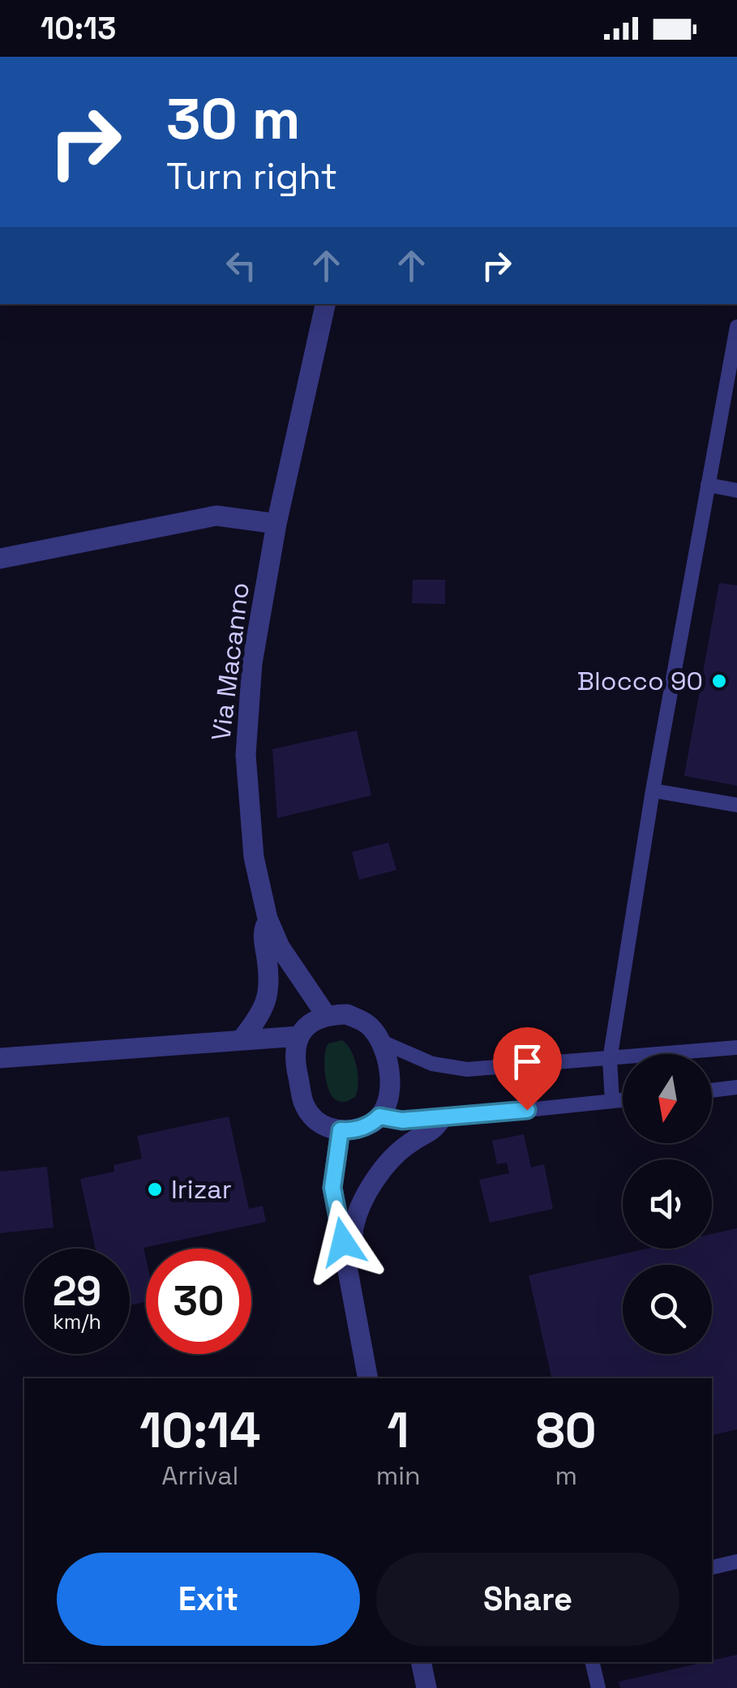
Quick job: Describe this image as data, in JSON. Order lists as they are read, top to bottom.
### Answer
{
  "streets": {
    "street": ["Via Macanno"]
  },
  "places": ["Blocco 90", "Irizar"],
  "north": "bottom",
  "page": {
    "status": "10:13",
    "turn": ["30 m", "Turn right"],
    "speed": "29 km/h",
    "limit": "30",
    "eta": [
      "10:14",
      "Arrival",
      "1",
      "min",
      "80",
      "m"
    ],
    "buttons": ["Exit", "Share"]
  }
}
